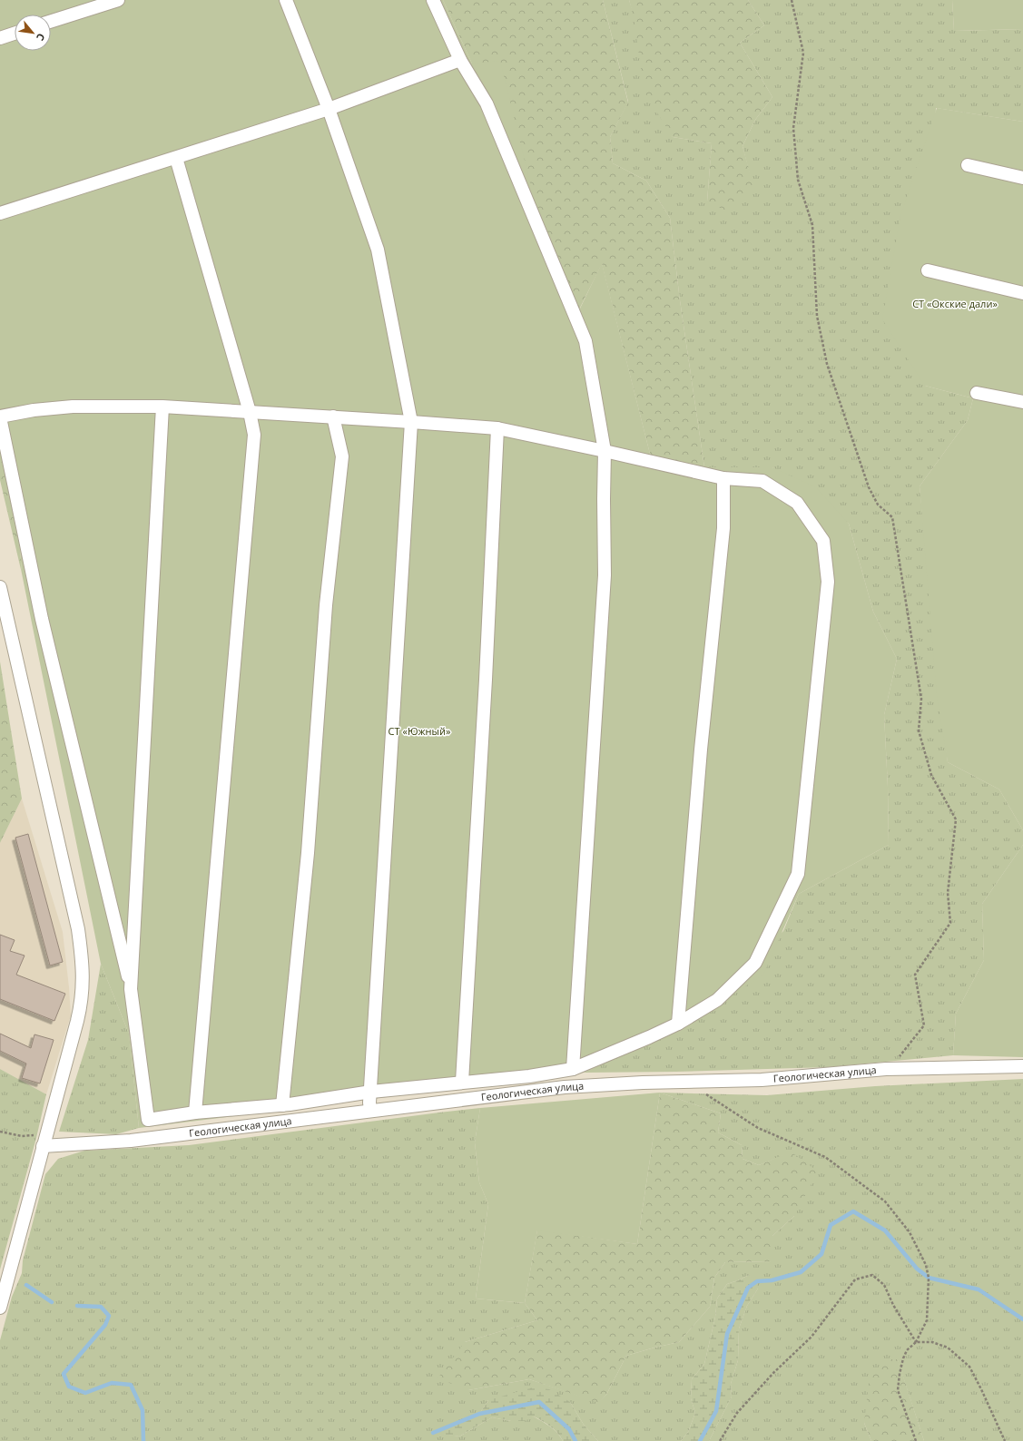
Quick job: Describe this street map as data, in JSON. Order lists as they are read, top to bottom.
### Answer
{
  "streets": {
    "street": ["Геологическая улица"]
  },
  "parks": ["СТ «Окские дали»", "СТ «Южный»"],
  "north": "bottom right"
}
